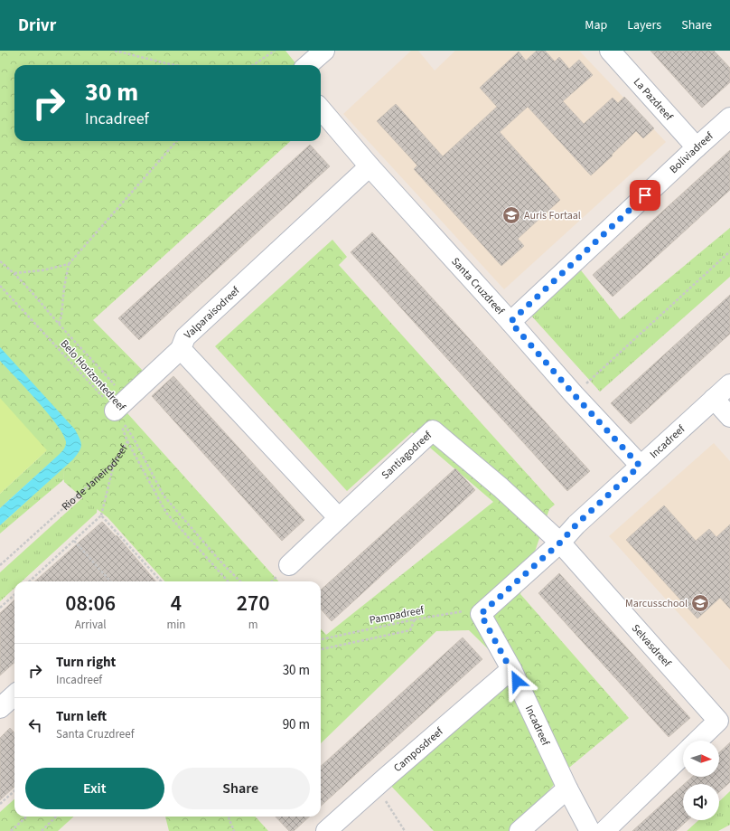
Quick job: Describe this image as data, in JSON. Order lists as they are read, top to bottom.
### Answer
{
  "streets": {
    "street": [
      "La Pazdreef",
      "Boliviadreef",
      "Santa Cruzdreef",
      "Valparaisodreef",
      "Incadreef",
      "Santiagodreef",
      "Selvasdreef",
      "Camposdreef"
    ],
    "path": ["Belo Horizontedreef", "Rio de Janeirodreef", "Pampadreef"]
  },
  "crossings": [
    ["La Pazdreef", "Boliviadreef"],
    ["Boliviadreef", "Santa Cruzdreef"],
    ["Santa Cruzdreef", "Valparaisodreef"],
    ["Santa Cruzdreef", "Incadreef"],
    ["Valparaisodreef", "Santiagodreef"],
    ["Belo Horizontedreef", "Rio de Janeirodreef"],
    ["Incadreef", "Santiagodreef"],
    ["Incadreef", "Pampadreef"],
    ["Incadreef", "Selvasdreef"],
    ["Incadreef", "Camposdreef"],
    ["Santiagodreef", "Selvasdreef"]
  ],
  "places": {
    "school or university": ["Auris Fortaal", "Marcusschool"]
  },
  "north": "right",
  "page": {
    "header": "Drivr",
    "nav": ["Map", "Layers", "Share"],
    "turn": ["30 m", "Incadreef"],
    "eta": [
      "08:06",
      "Arrival",
      "4",
      "min",
      "270",
      "m"
    ],
    "list": [
      {
        "name": "Turn right",
        "note": "Incadreef",
        "value": "30 m"
      },
      {
        "name": "Turn left",
        "note": "Santa Cruzdreef",
        "value": "90 m"
      }
    ],
    "buttons": ["Exit", "Share"]
  }
}
